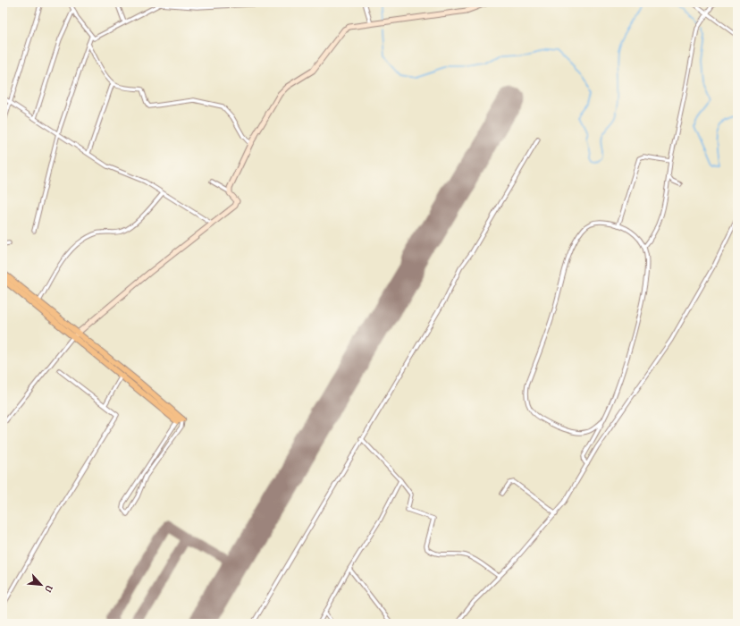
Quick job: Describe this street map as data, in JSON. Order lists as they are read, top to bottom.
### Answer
{
  "north": "bottom right"
}
